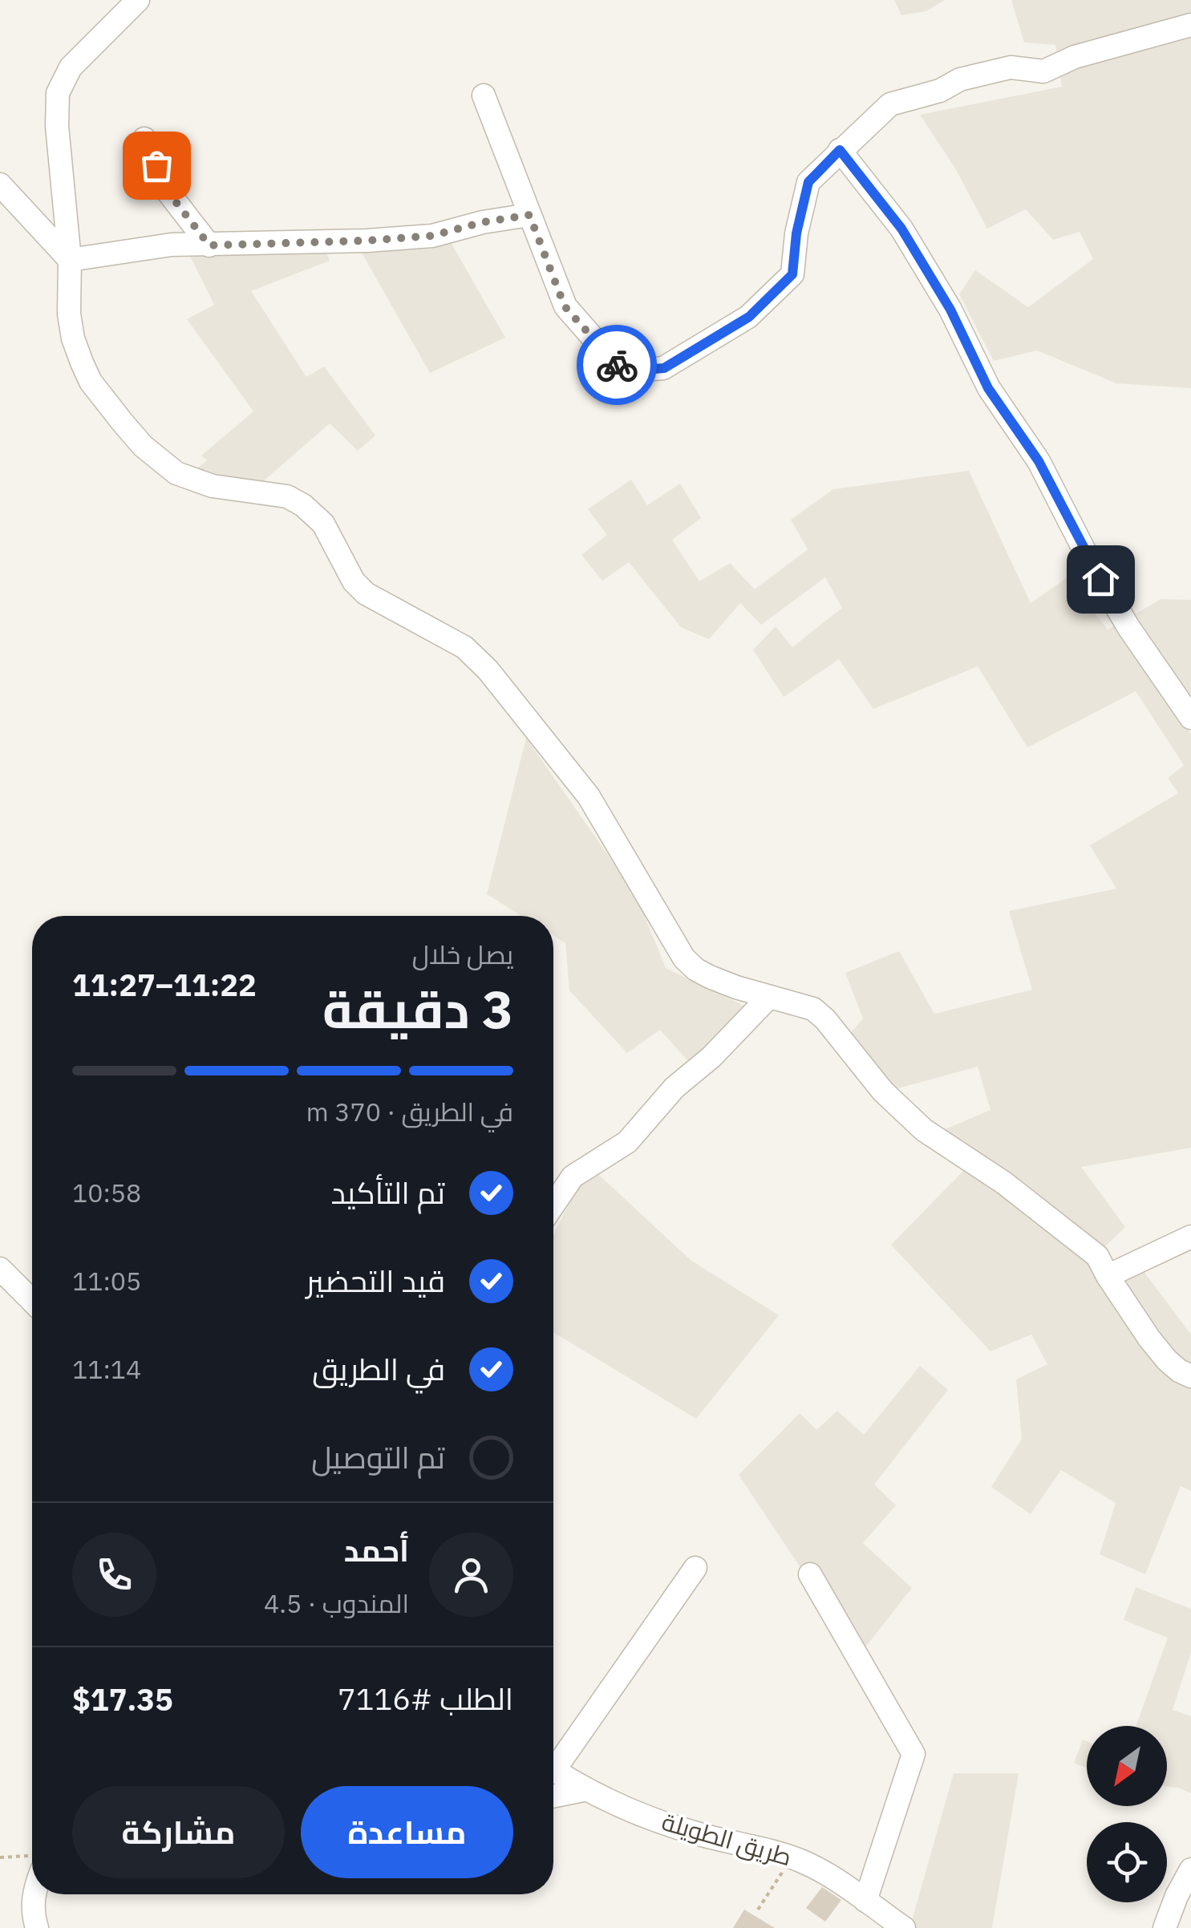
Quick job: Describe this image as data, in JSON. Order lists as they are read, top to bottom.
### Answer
{
  "streets": {
    "street": ["طريق الطويلة"]
  },
  "north": "bottom left",
  "page": {
    "heading": ["3 دقيقة", "يصل خلال", "11:22–11:27"],
    "panel": [
      "أحمد",
      "المندوب · 4.5",
      "الطلب #7116",
      "$17.35"
    ],
    "bar": "في الطريق · 370 m",
    "list": [
      ["تم التأكيد", "10:58"],
      ["قيد التحضير", "11:05"],
      ["في الطريق", "11:14"],
      "تم التوصيل"
    ],
    "buttons": ["مساعدة", "مشاركة"]
  }
}
